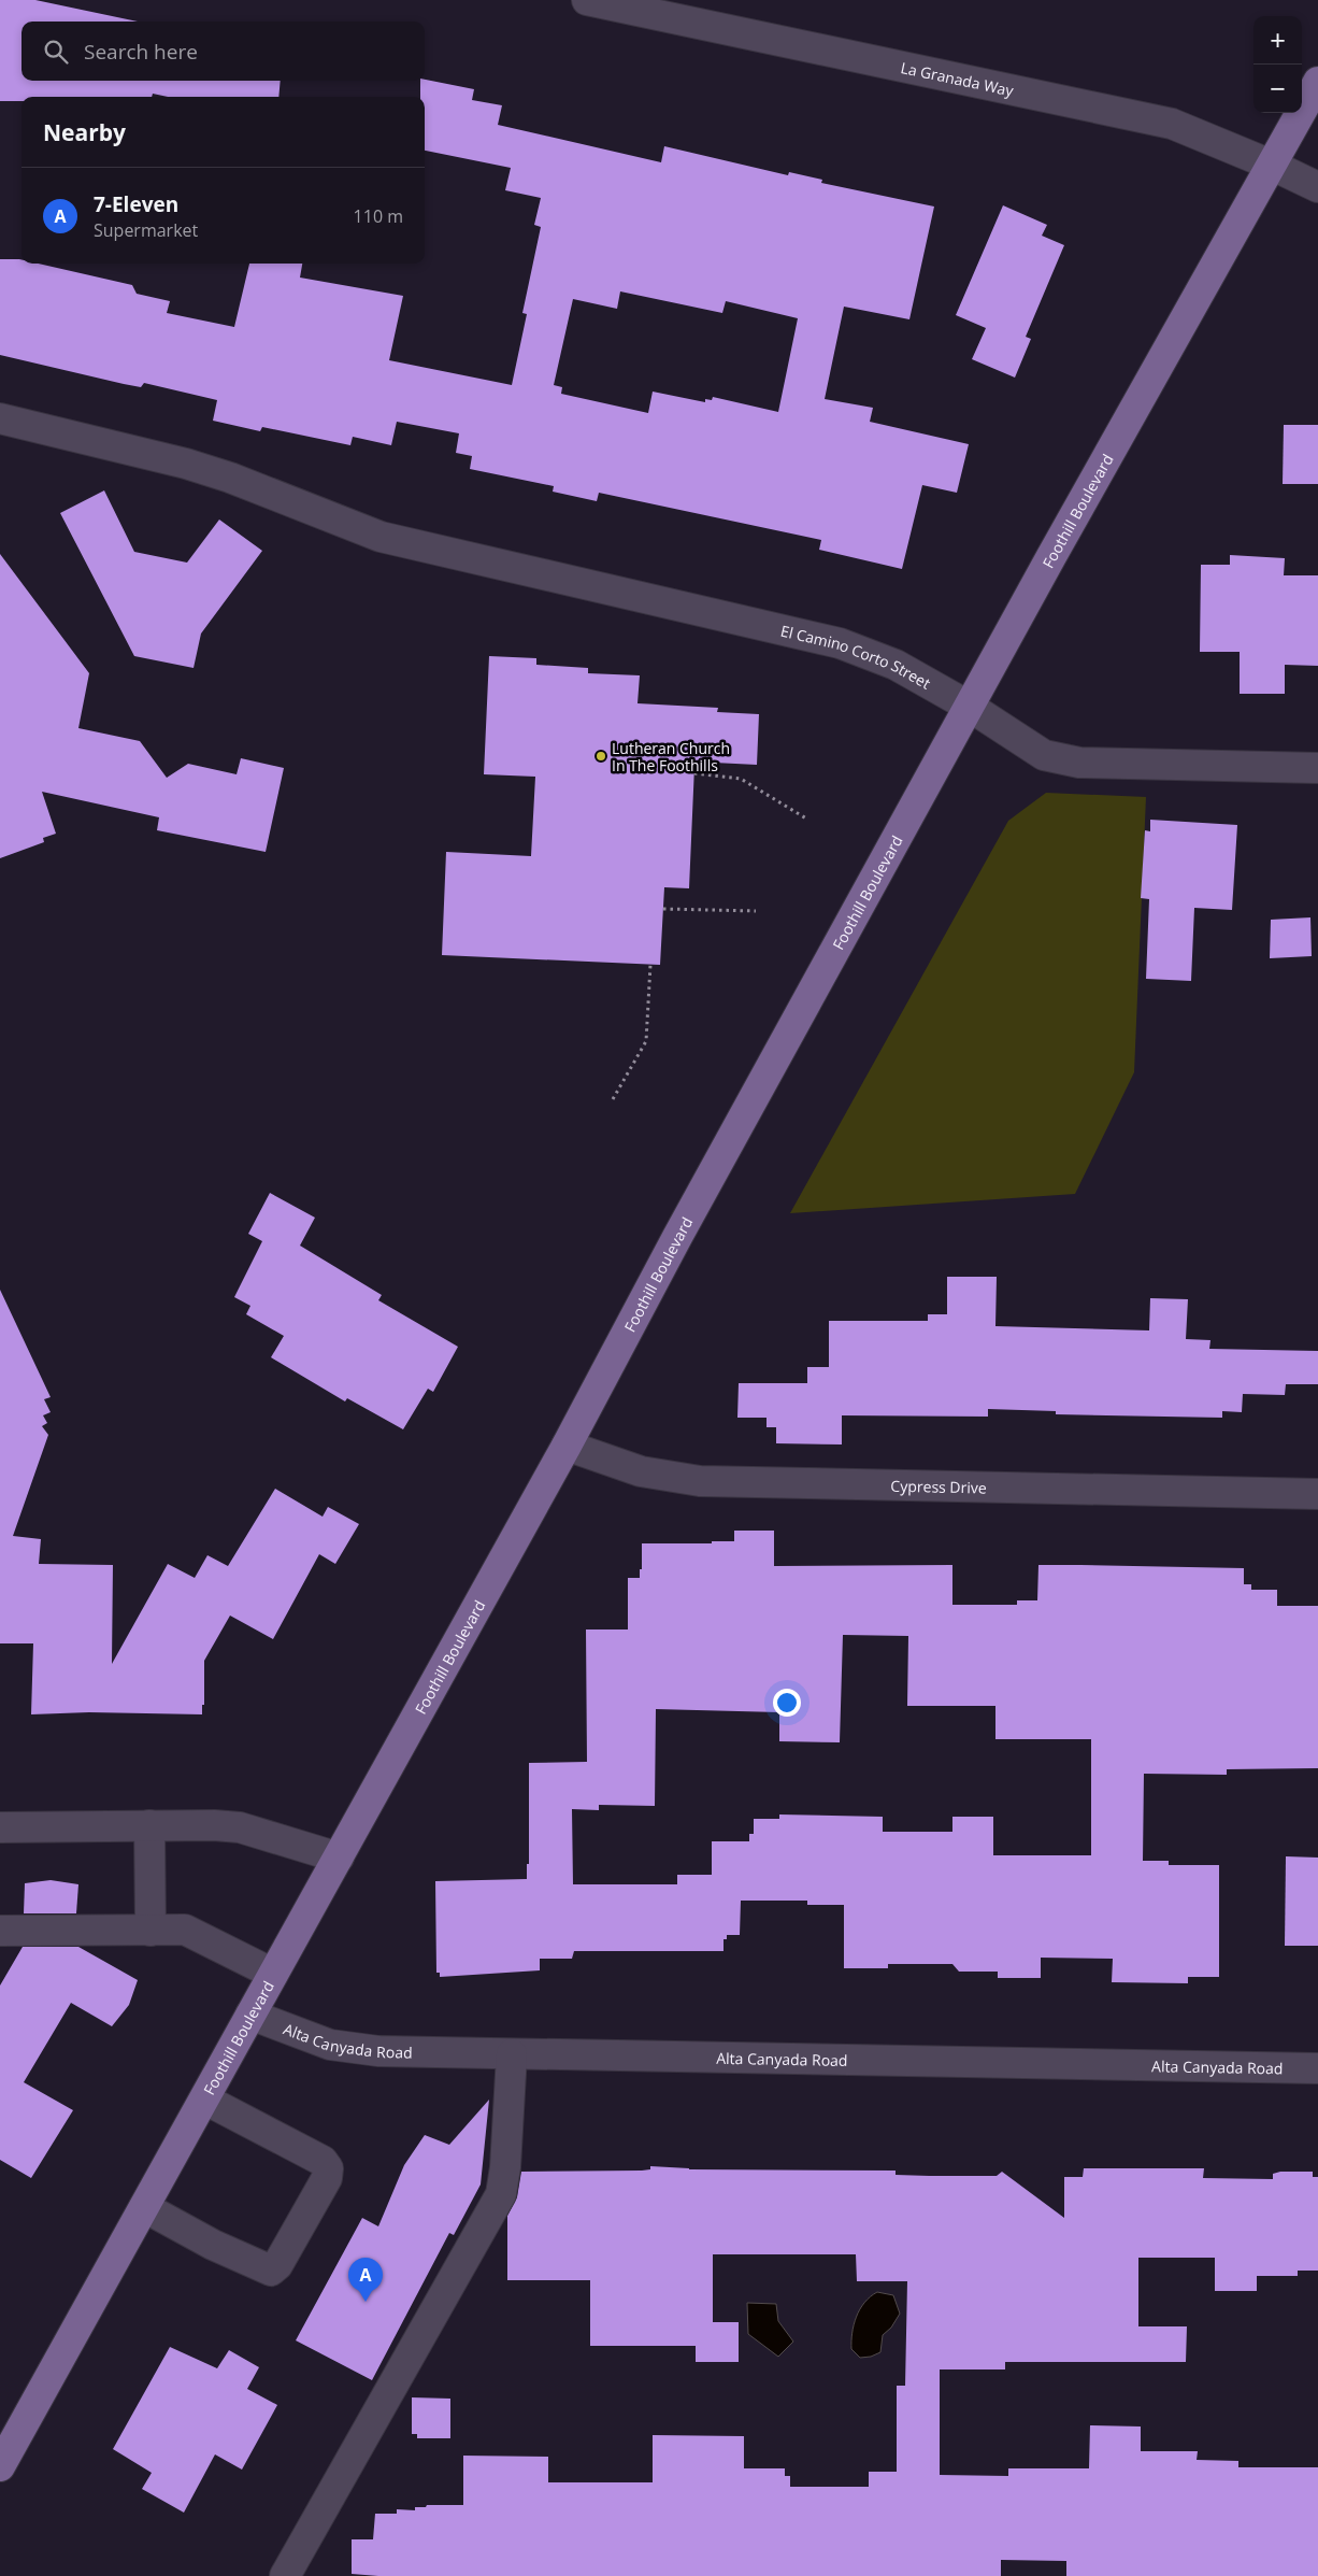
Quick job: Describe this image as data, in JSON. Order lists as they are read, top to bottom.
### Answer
{
  "streets": {
    "main road": ["Foothill Boulevard"],
    "street": [
      "La Granada Way",
      "El Camino Corto Street",
      "Cypress Drive",
      "Alta Canyada Road"
    ]
  },
  "crossings": [
    ["La Granada Way", "Foothill Boulevard"],
    ["Foothill Boulevard", "El Camino Corto Street"],
    ["Foothill Boulevard", "Cypress Drive"],
    ["Foothill Boulevard", "Alta Canyada Road"]
  ],
  "places": ["Lutheran Church In The Foothills"],
  "page": {
    "map_buttons": ["+", "−"],
    "search": "Search here",
    "heading": "Nearby",
    "list": [
      {
        "mark": "A",
        "name": "7-Eleven",
        "note": "Supermarket",
        "value": "110 m"
      }
    ],
    "pins": "A"
  }
}
